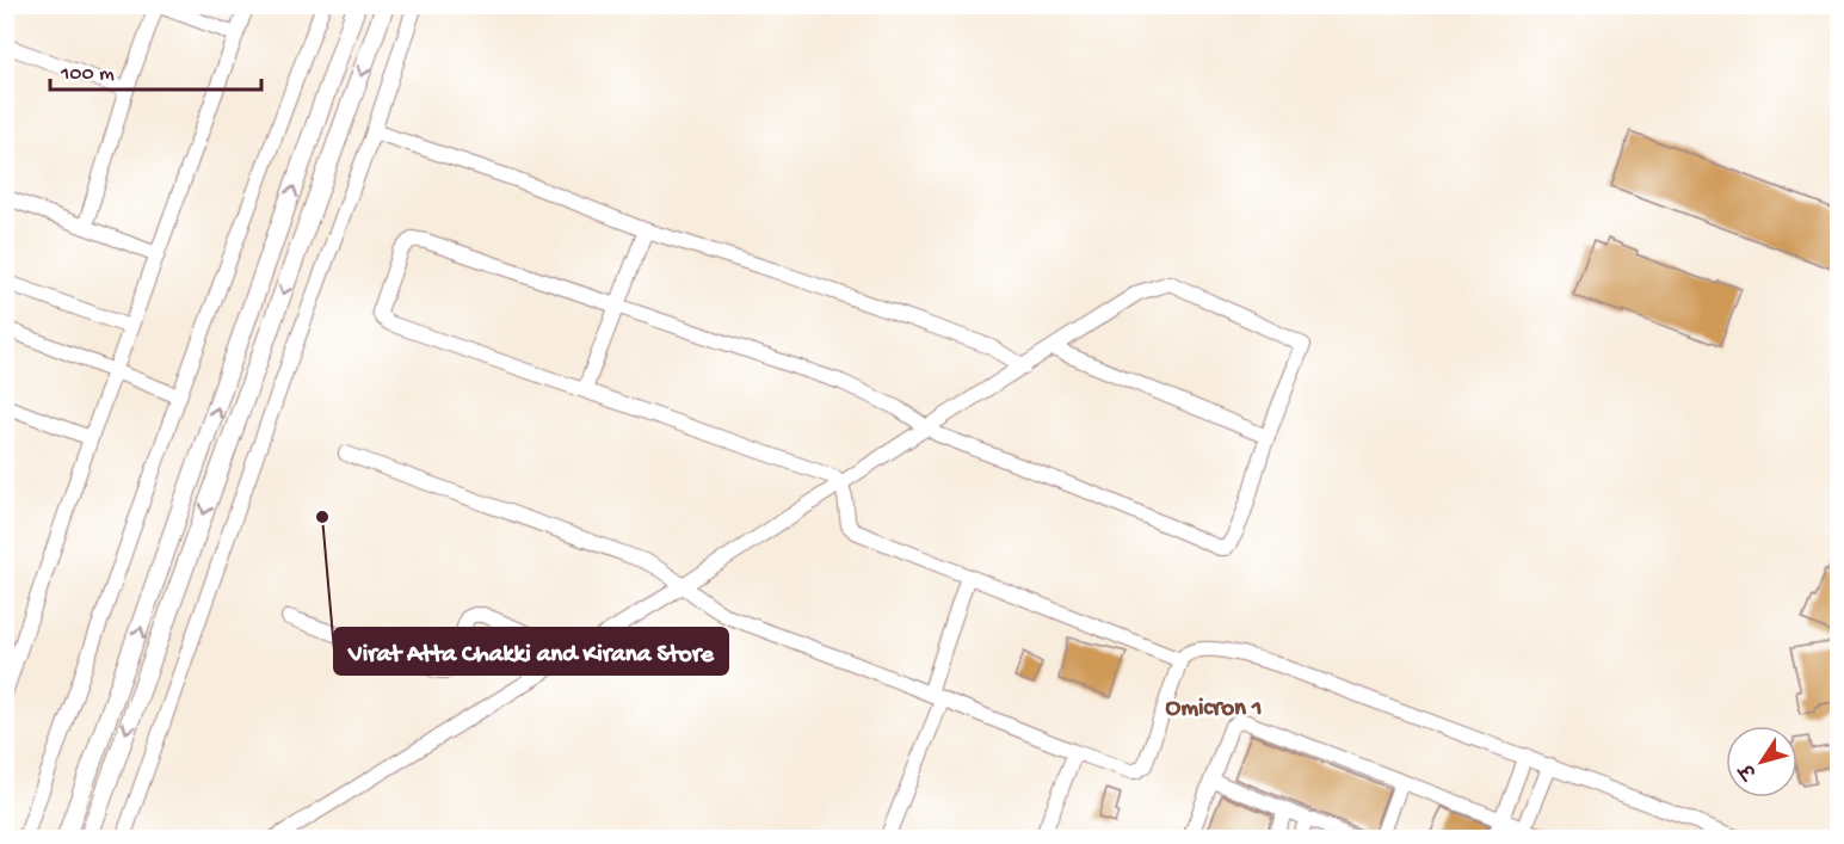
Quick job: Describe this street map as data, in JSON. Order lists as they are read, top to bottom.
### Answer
{
  "districts": ["Omicron 1"],
  "places": ["Virat Atta Chakki and Kirana Store"],
  "scale_bar": "100 m",
  "north": "bottom left"
}
